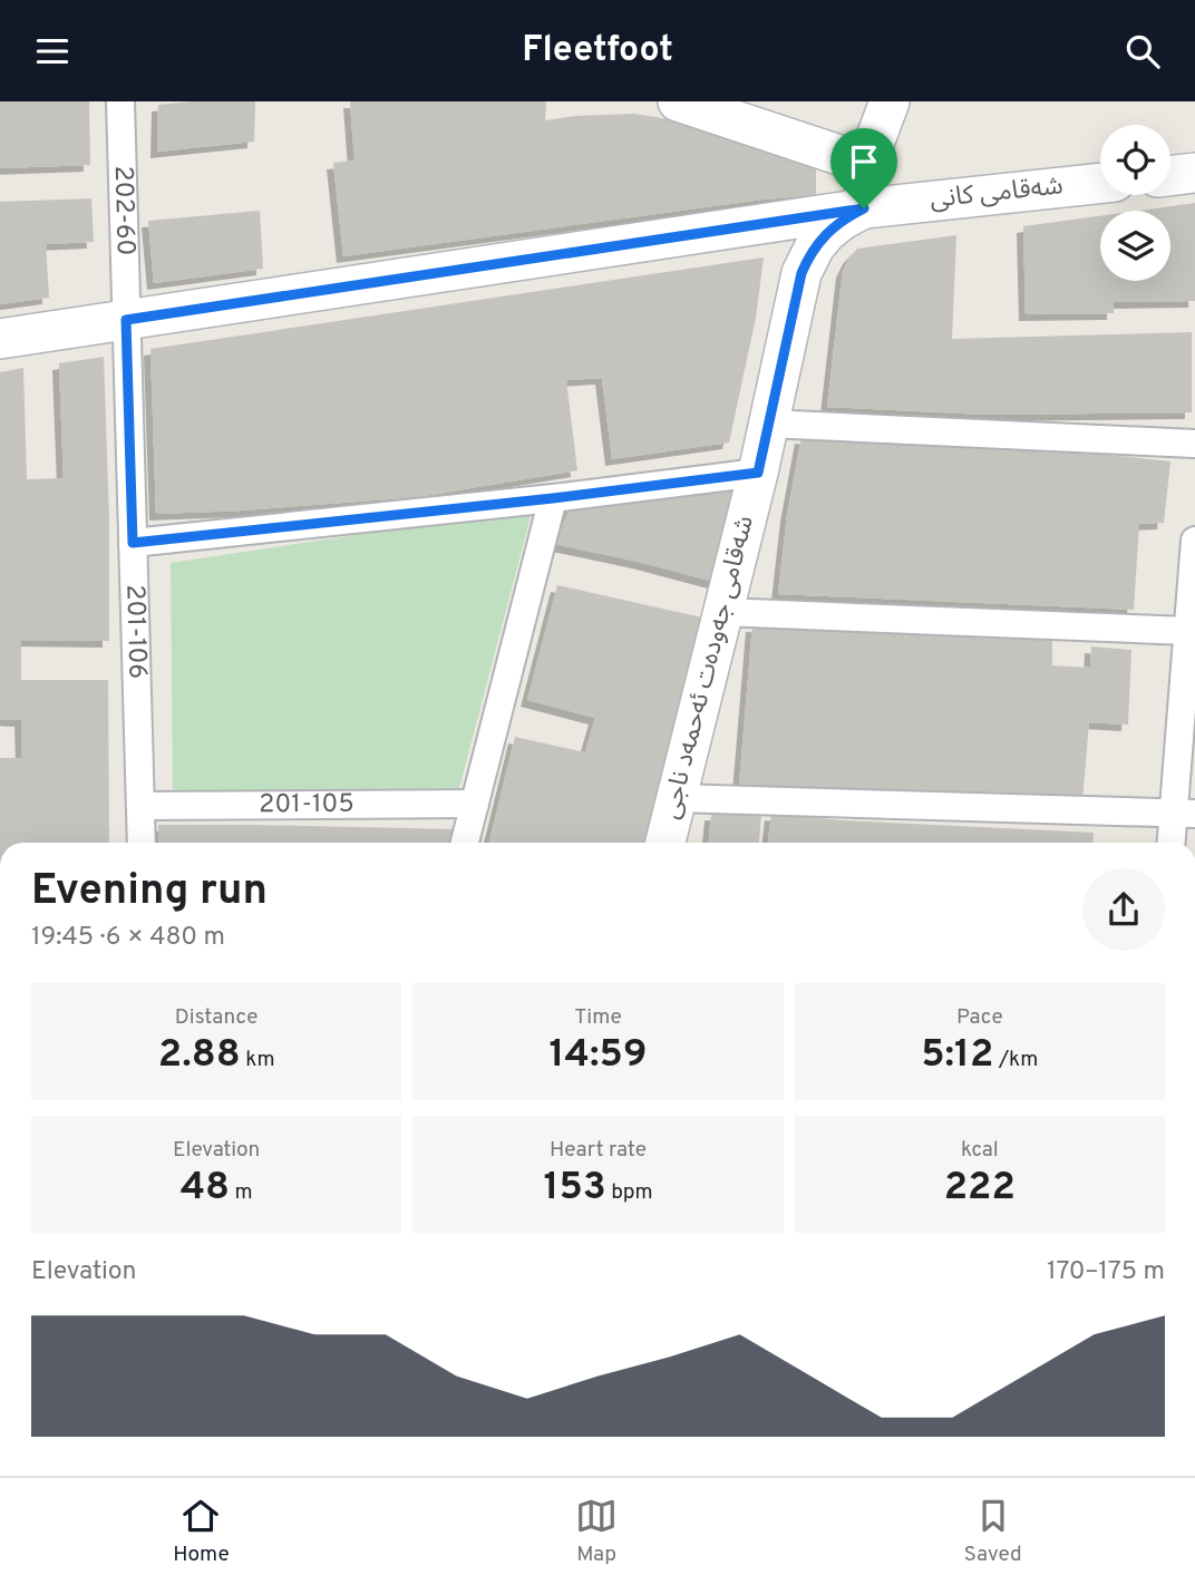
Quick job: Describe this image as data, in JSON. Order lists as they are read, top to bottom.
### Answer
{
  "streets": {
    "street": [
      "شەقامی کانی",
      "202-60",
      "201-106",
      "شەقامی جەودەت ئەحمەد ناجی",
      "201-105"
    ]
  },
  "crossings": [
    ["شەقامی کانی", "202-60"],
    ["شەقامی کانی", "201-106"],
    ["شەقامی کانی", "شەقامی جەودەت ئەحمەد ناجی"],
    ["202-60", "201-106"],
    ["201-106", "201-105"]
  ],
  "page": {
    "header": "Fleetfoot",
    "heading": ["Evening run", "19:45 · 6 × 480 m"],
    "stats": [
      ["Distance", "2.88 km"],
      ["Time", "14:59"],
      ["Pace", "5:12 /km"],
      ["Elevation", "48 m"],
      ["Heart rate", "153 bpm"],
      ["kcal", "222"]
    ],
    "chart": ["Elevation", "170–175 m"],
    "tabs": ["Home", "Map", "Saved"]
  }
}
